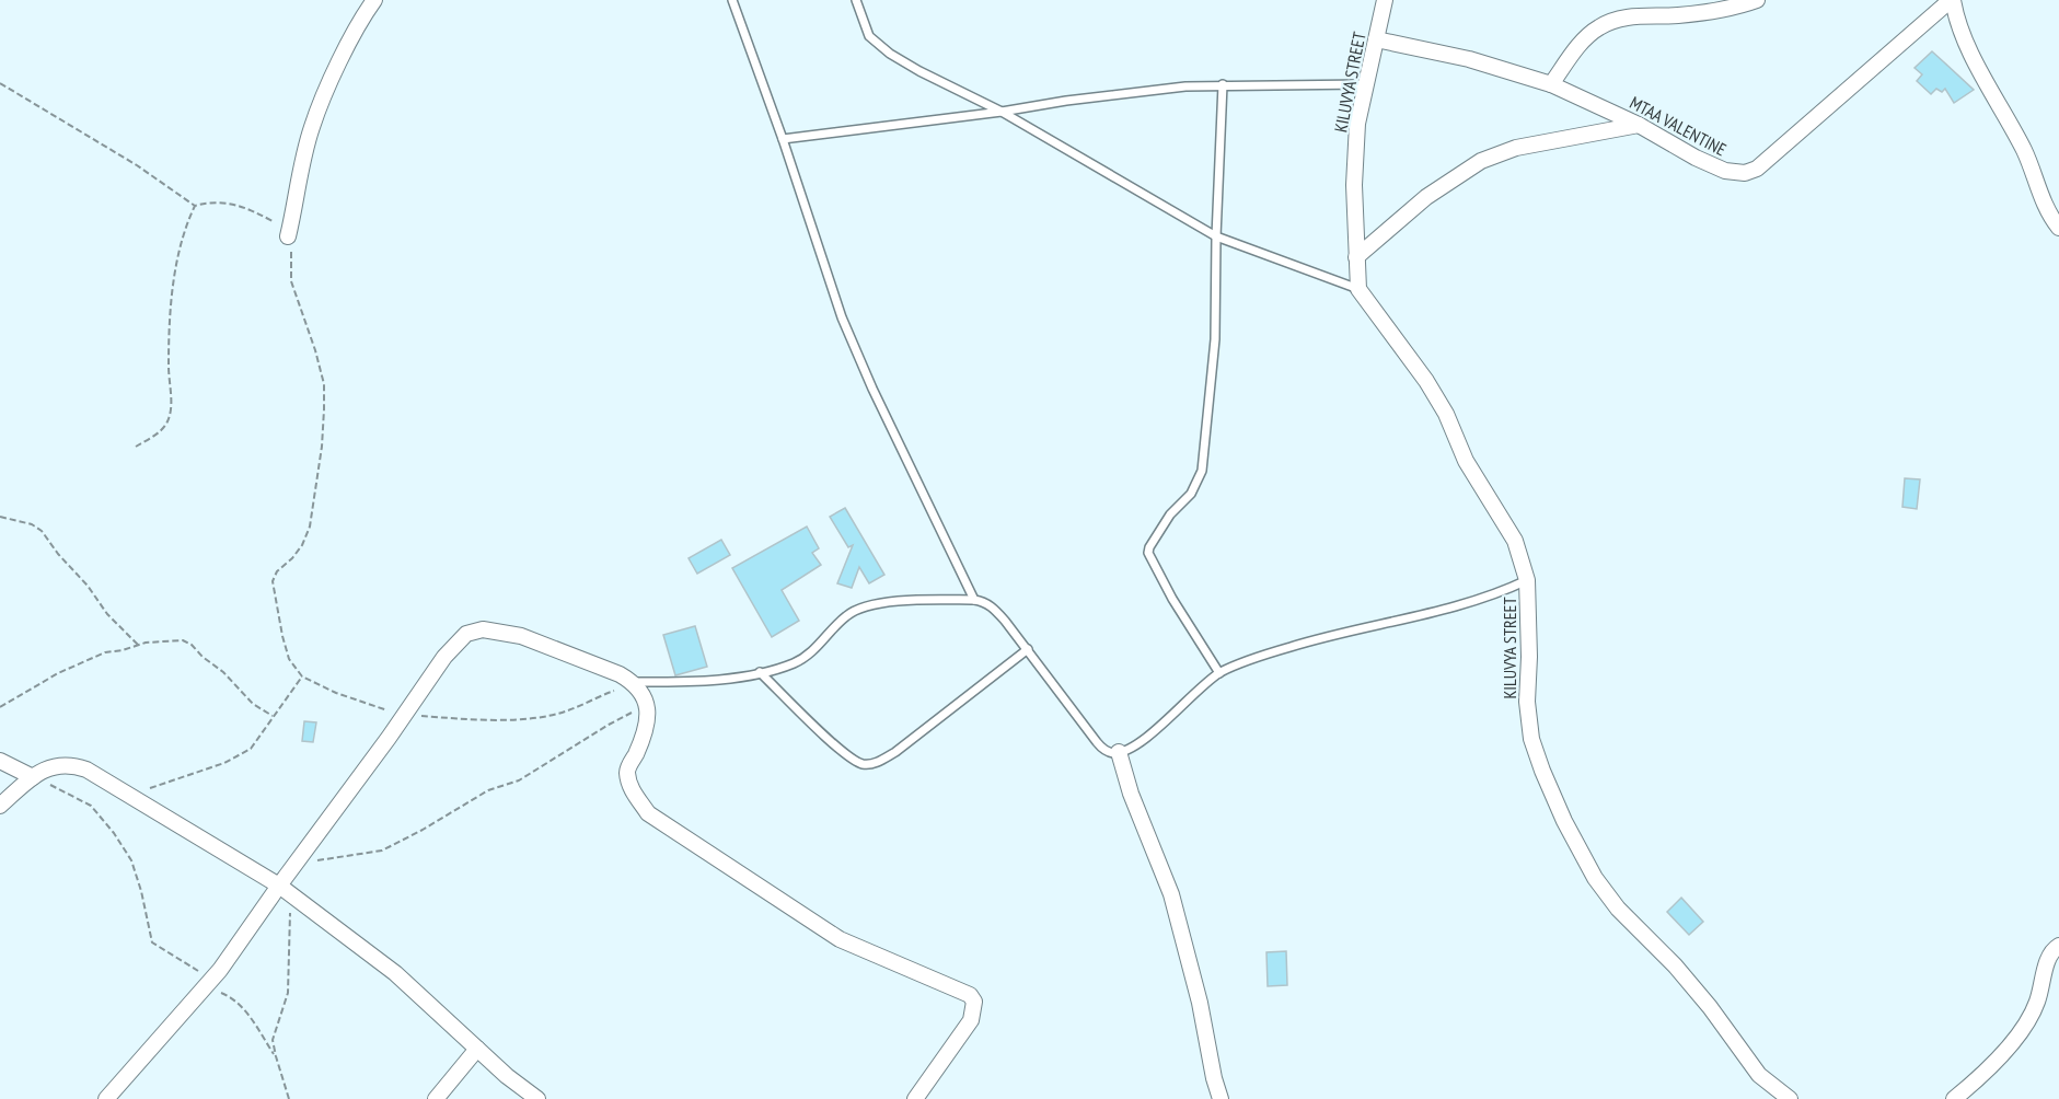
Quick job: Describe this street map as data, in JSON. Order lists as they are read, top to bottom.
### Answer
{
  "streets": {
    "street": ["KILUVYA STREET", "MTAA VALENTINE"]
  },
  "crossings": [
    ["KILUVYA STREET", "MTAA VALENTINE"]
  ]
}
